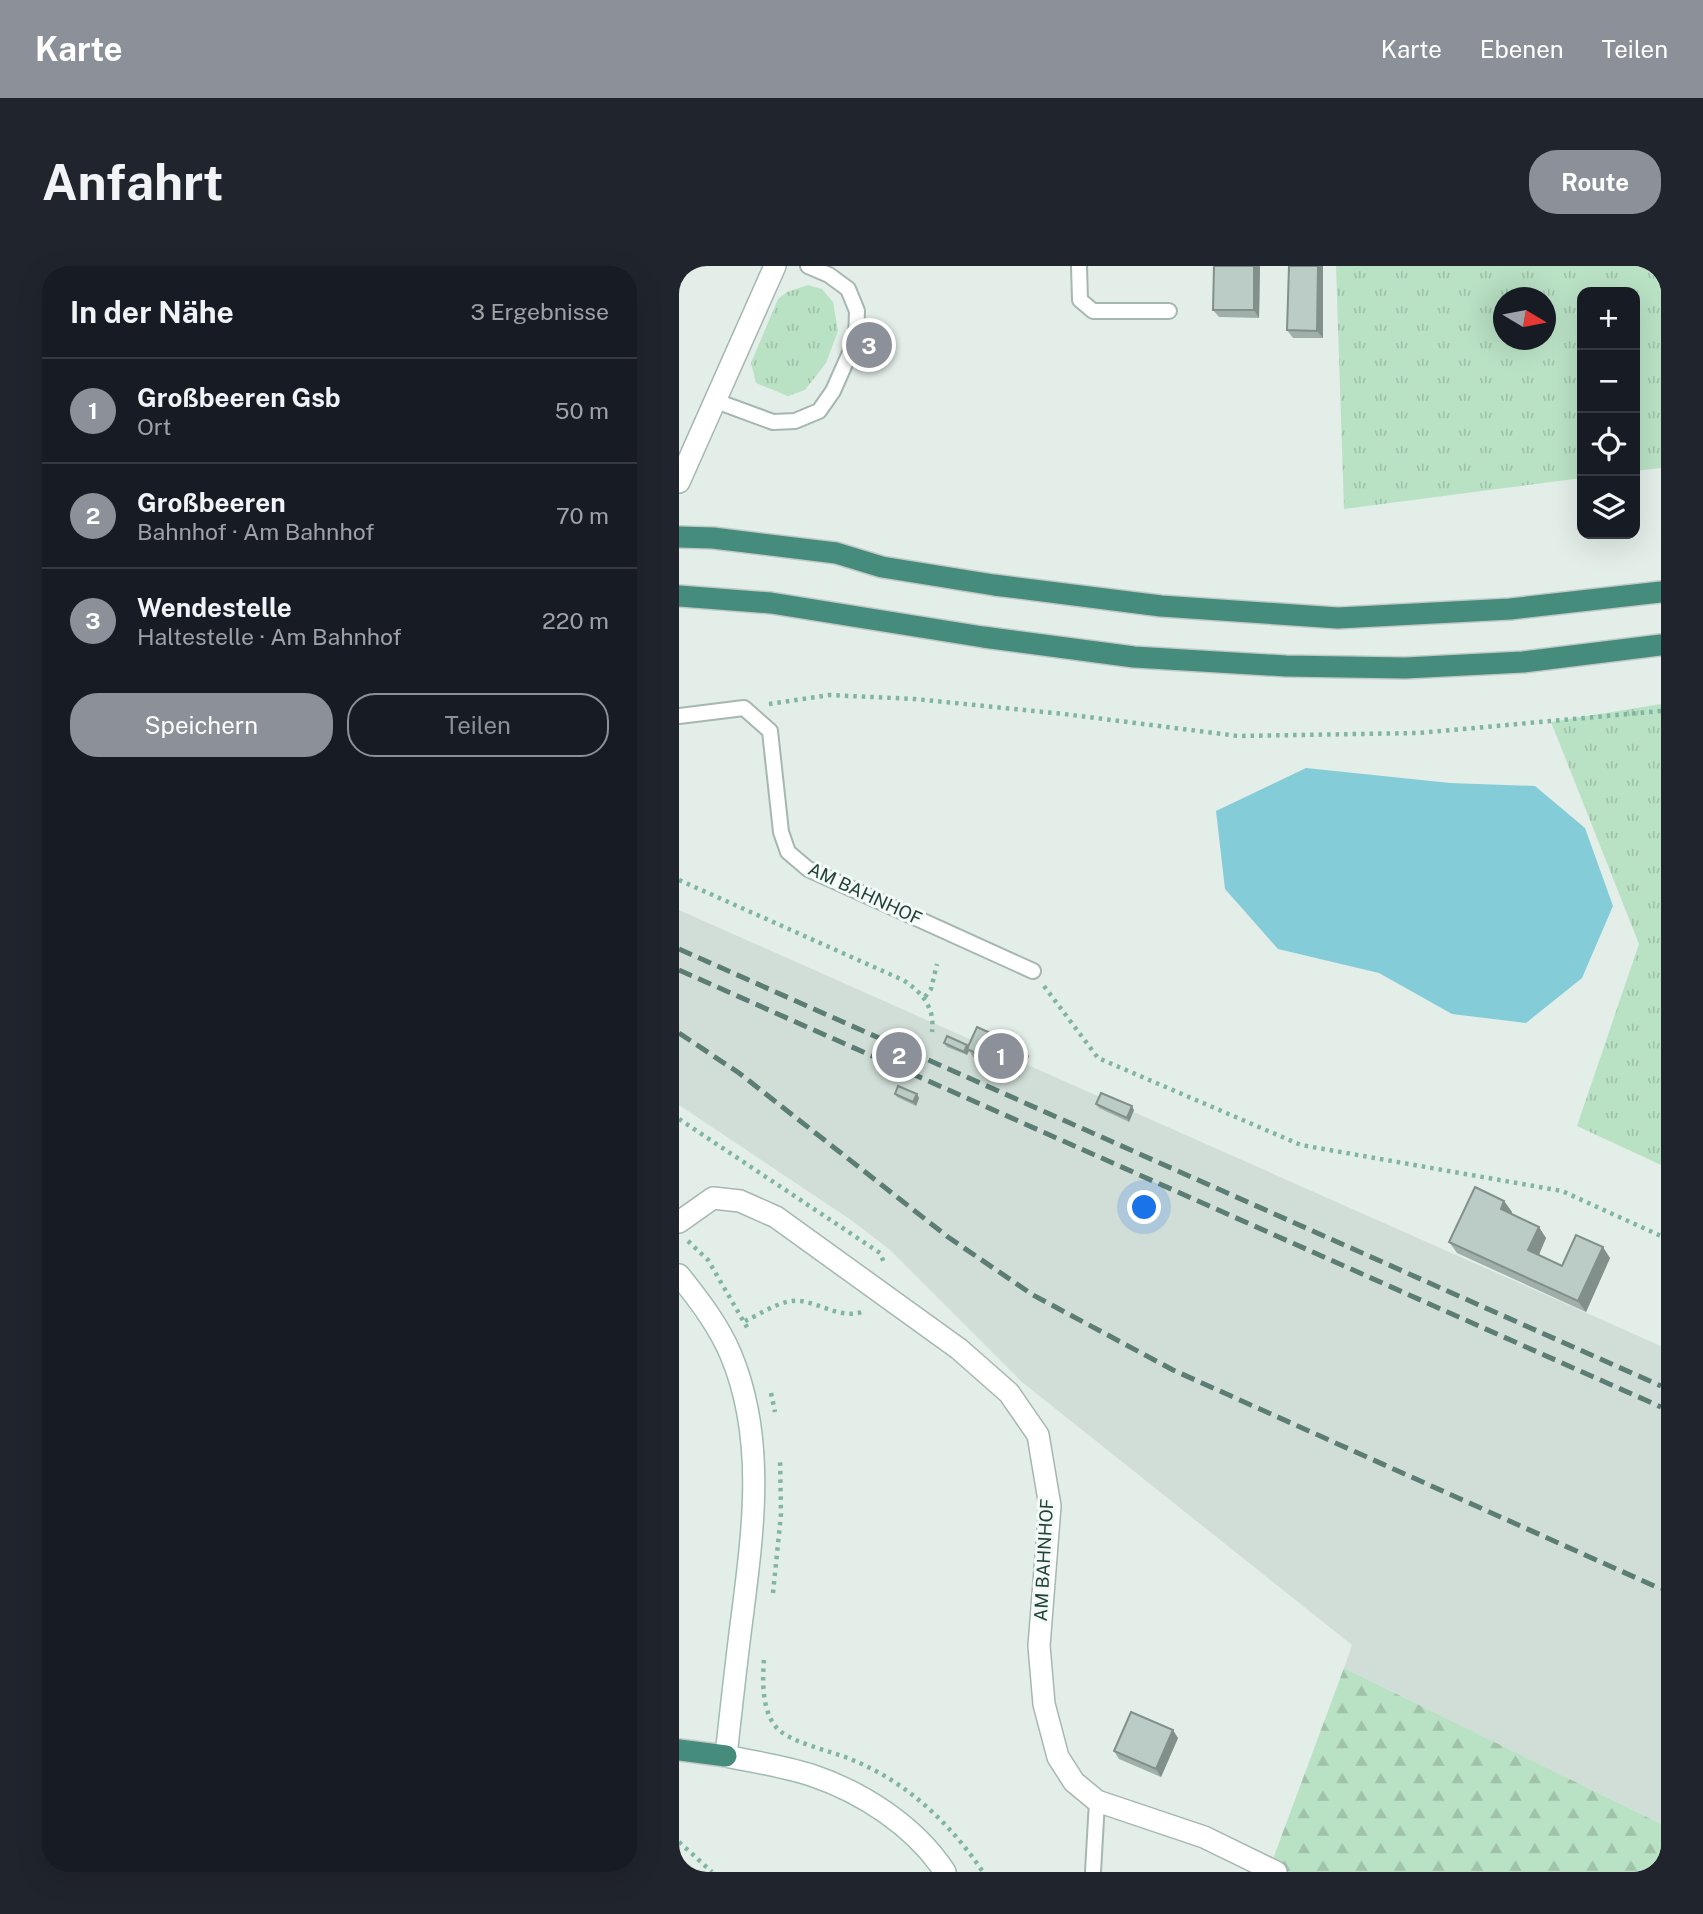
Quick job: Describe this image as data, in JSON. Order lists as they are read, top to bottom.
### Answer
{
  "streets": {
    "street": ["AM BAHNHOF"]
  },
  "north": "right",
  "page": {
    "header": "Karte",
    "nav": ["Karte", "Ebenen", "Teilen"],
    "buttons": [
      "Route",
      ["Speichern", "Teilen"]
    ],
    "title": "Anfahrt",
    "heading": ["In der Nähe", "3 Ergebnisse"],
    "map_buttons": ["+", "−"],
    "pins": ["3", "2", "1"],
    "list": [
      {
        "mark": "1",
        "name": "Großbeeren Gsb",
        "note": "Ort",
        "value": "50 m"
      },
      {
        "mark": "2",
        "name": "Großbeeren",
        "note": "Bahnhof · Am Bahnhof",
        "value": "70 m"
      },
      {
        "mark": "3",
        "name": "Wendestelle",
        "note": "Haltestelle · Am Bahnhof",
        "value": "220 m"
      }
    ]
  }
}
